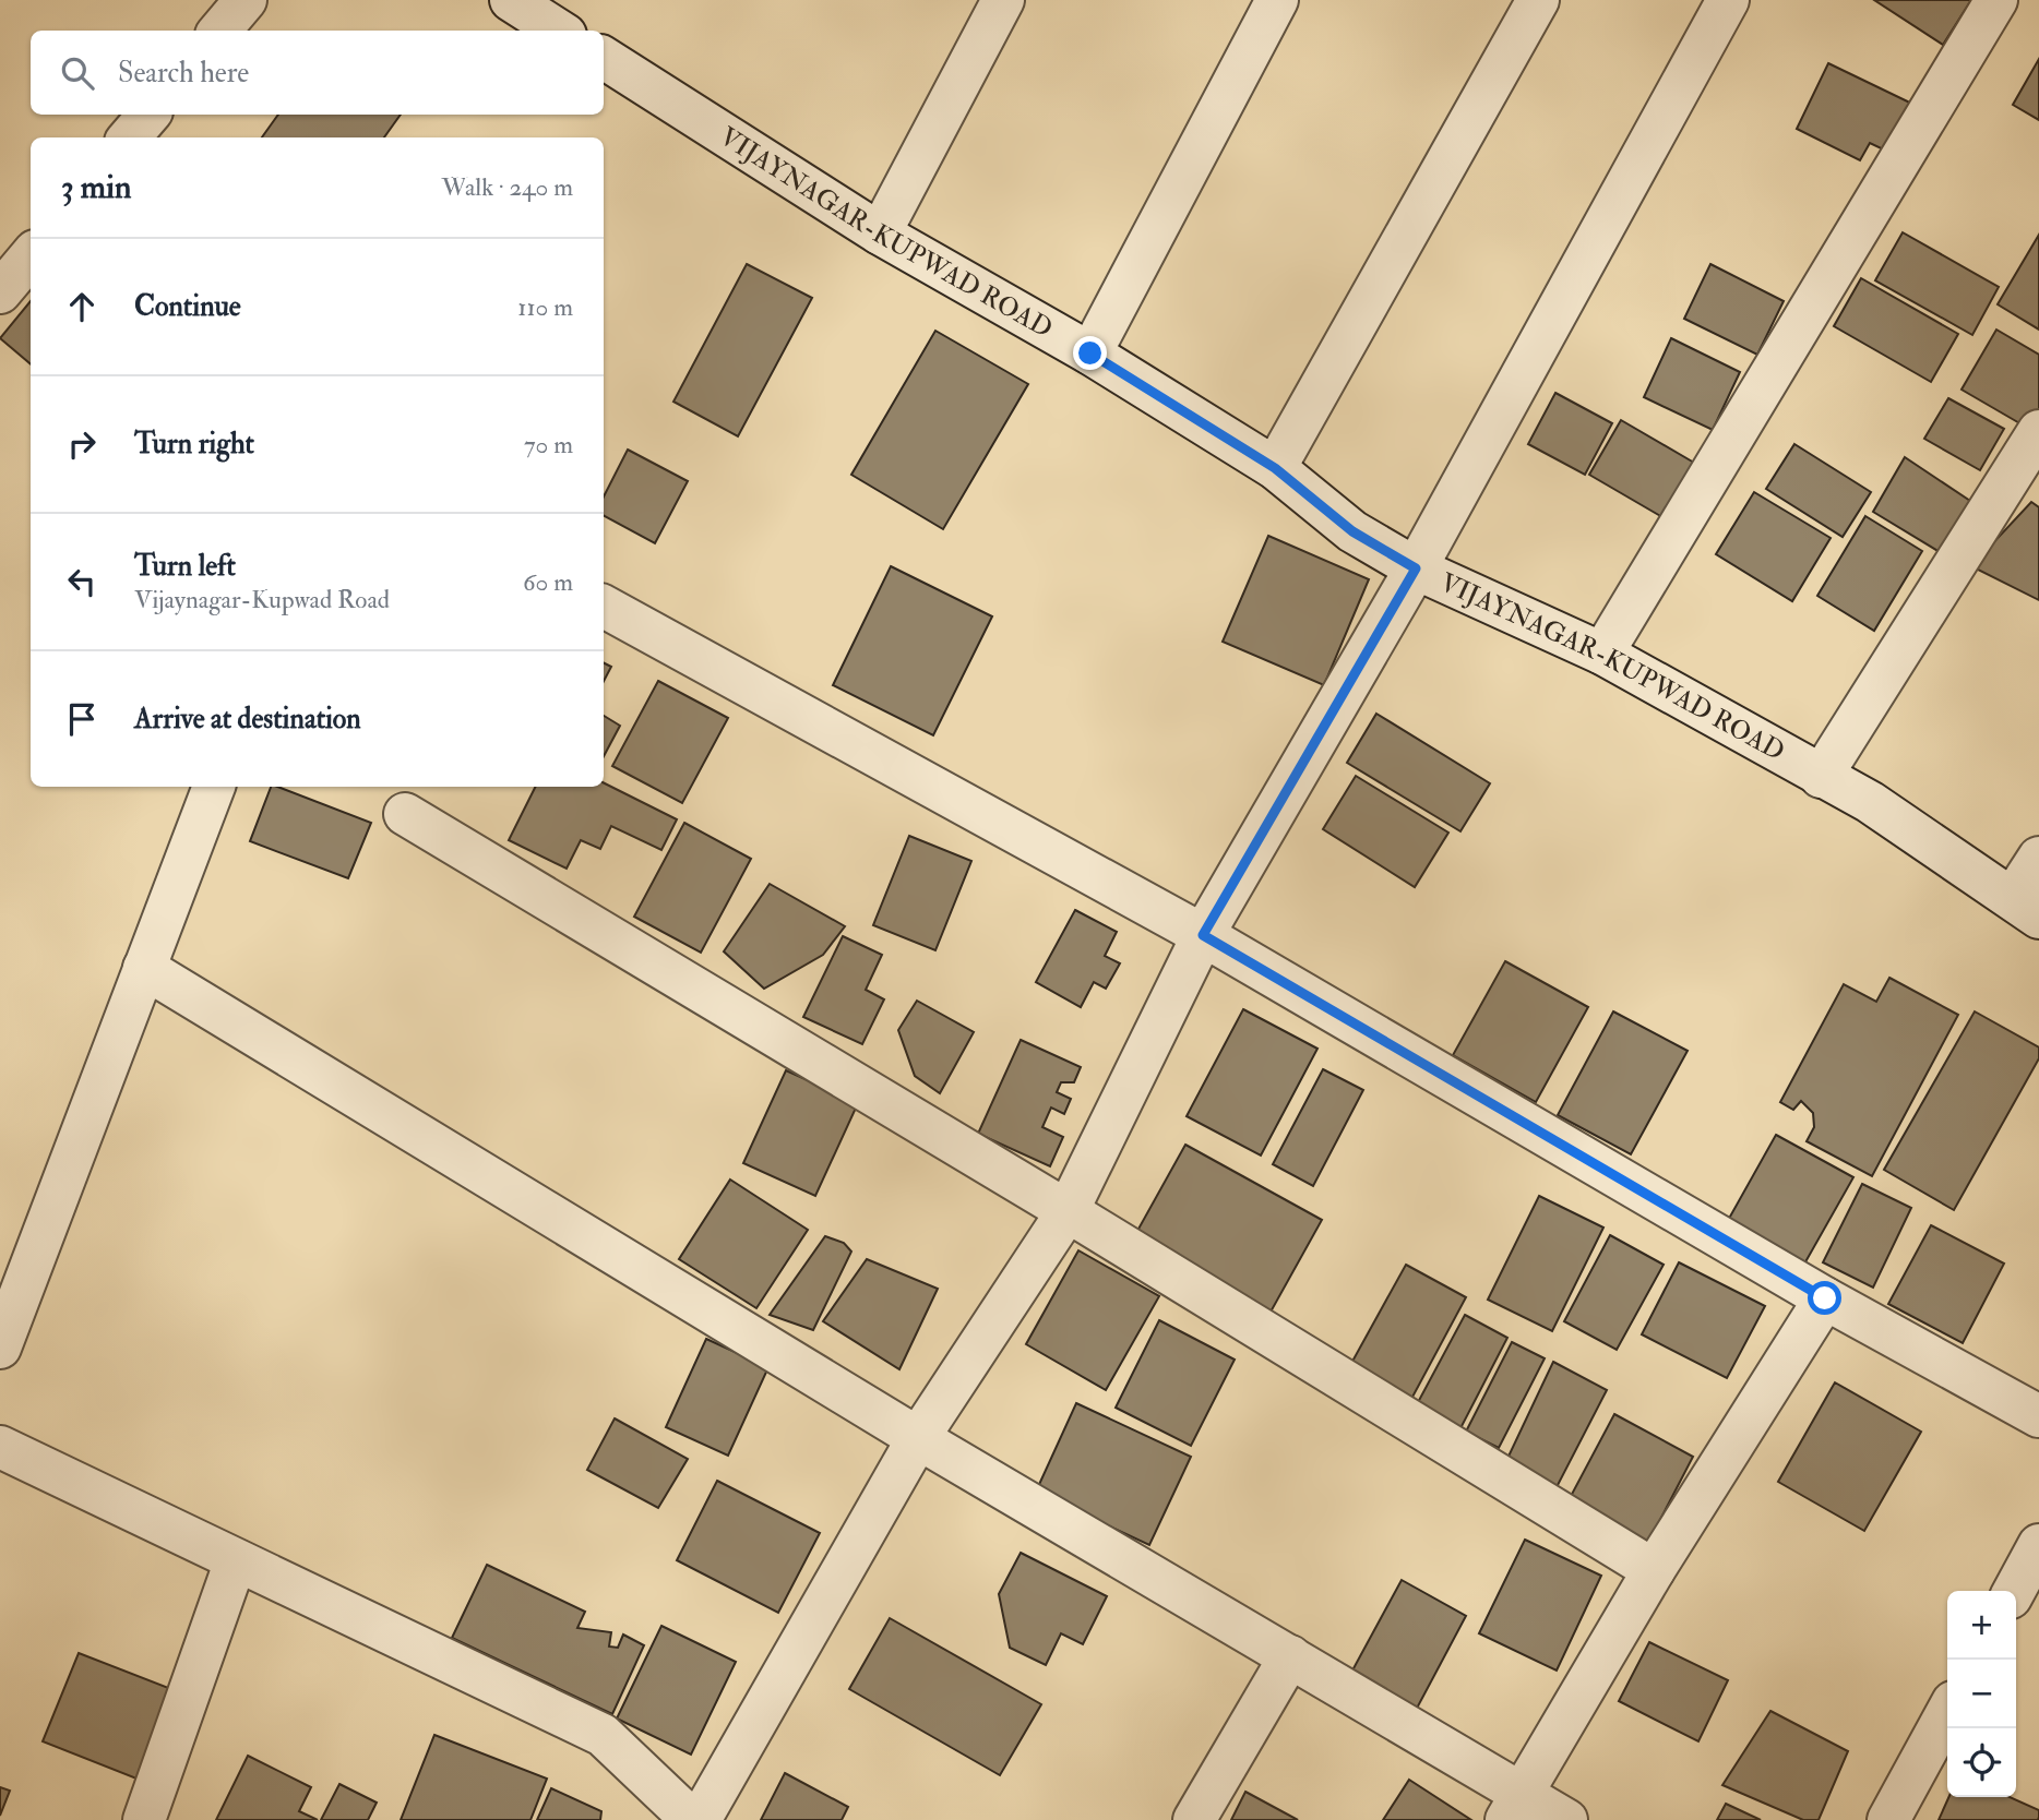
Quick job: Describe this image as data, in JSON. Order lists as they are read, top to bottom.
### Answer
{
  "streets": {
    "street": ["VIJAYNAGAR-KUPWAD ROAD"]
  },
  "page": {
    "search": "Search here",
    "heading": ["3 min", "Walk · 240 m"],
    "list": [
      ["Continue", "110 m"],
      ["Turn right", "70 m"],
      ["Turn left", "Vijaynagar-Kupwad Road", "60 m"],
      "Arrive at destination"
    ],
    "map_buttons": ["+", "−"]
  }
}
